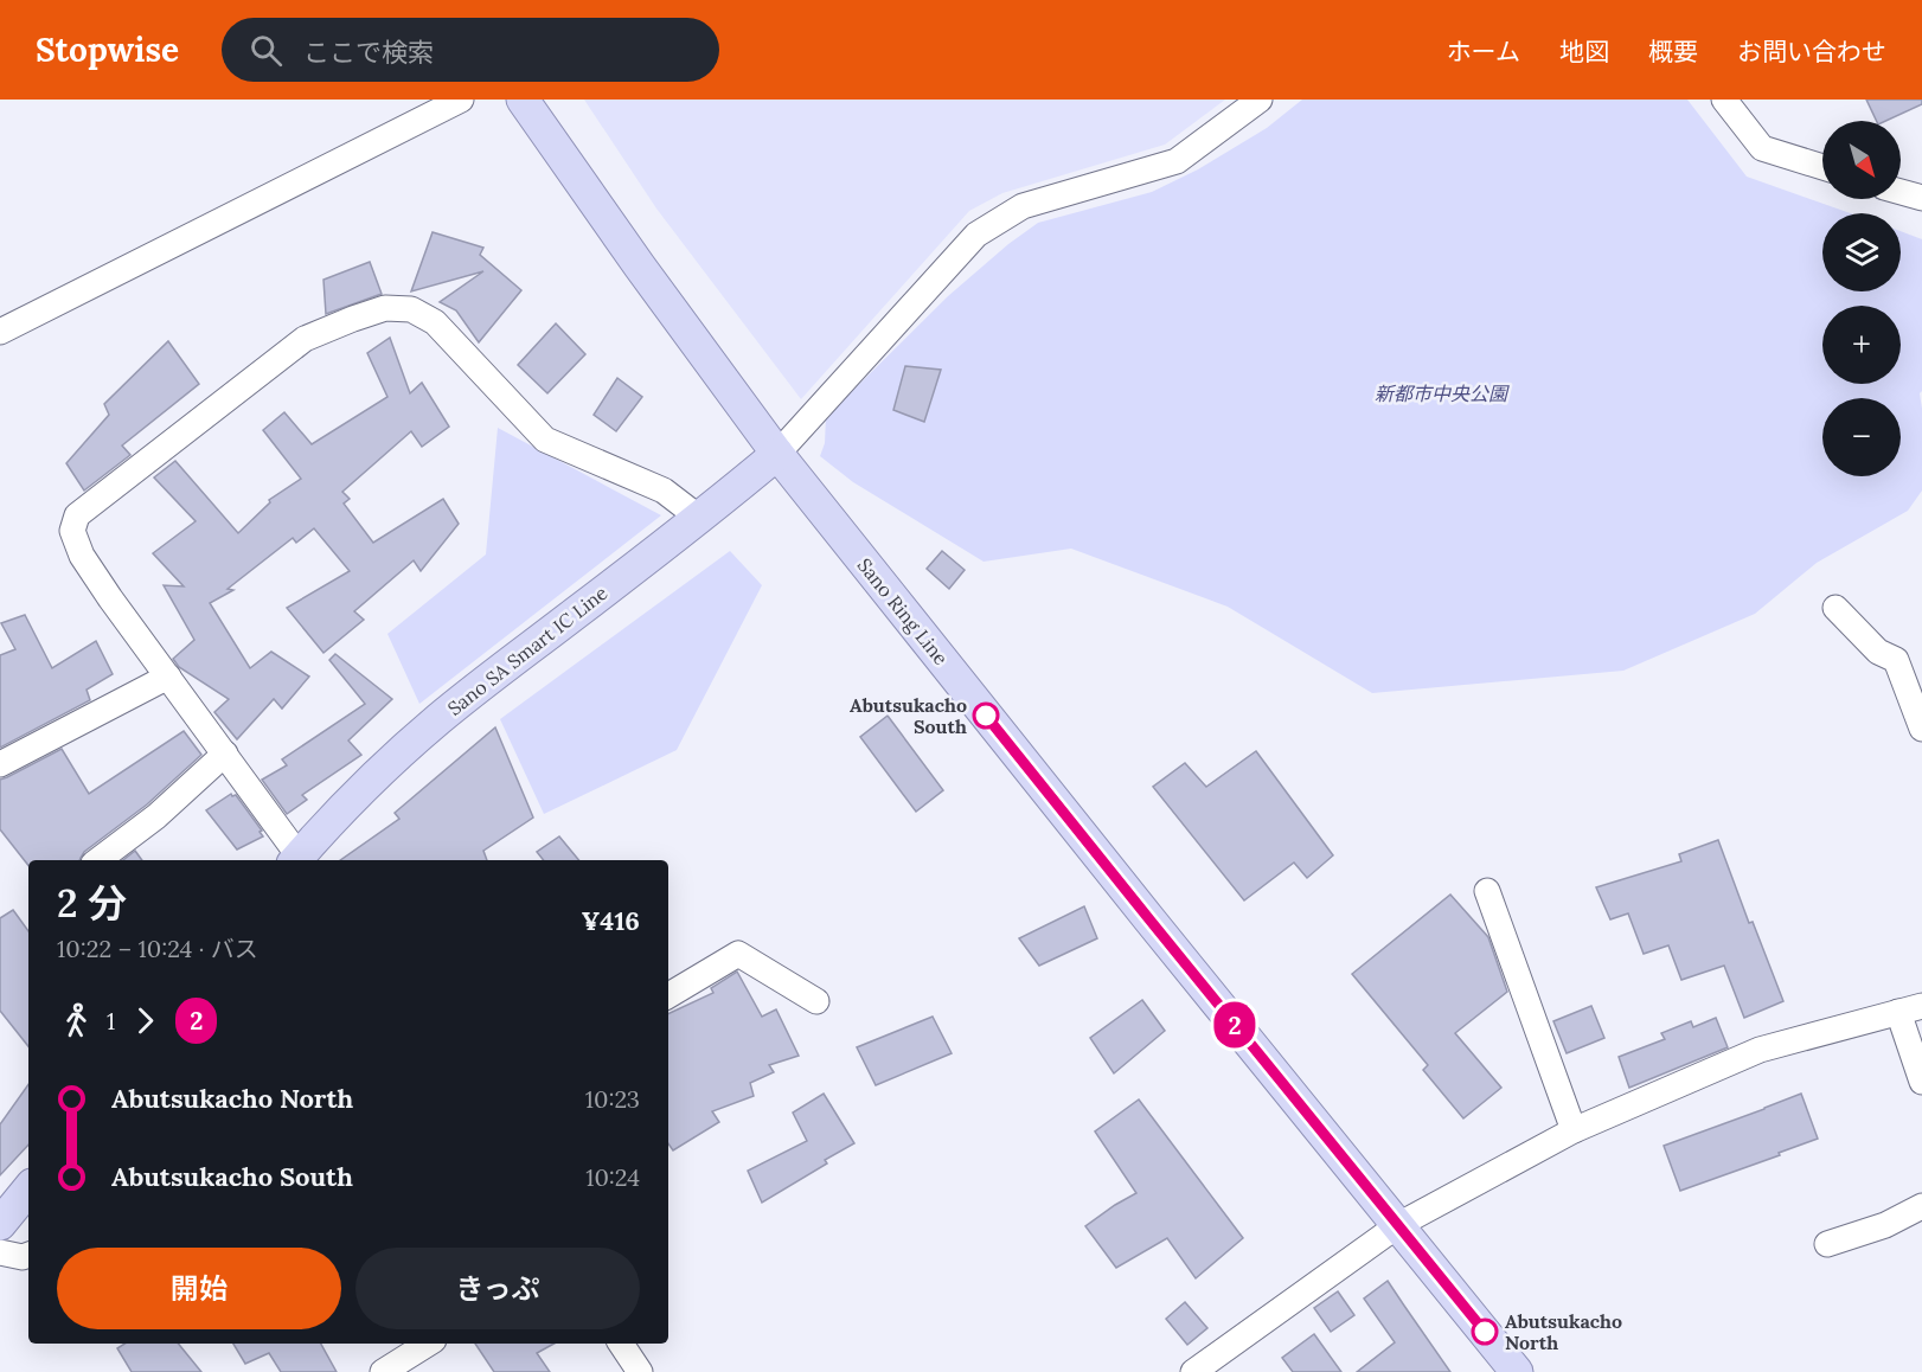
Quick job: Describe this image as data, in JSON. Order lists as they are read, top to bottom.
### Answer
{
  "streets": {
    "main road": ["Sano Ring Line", "Sano SA Smart IC Line"]
  },
  "crossings": [
    ["Sano Ring Line", "Sano SA Smart IC Line"]
  ],
  "parks": ["新都市中央公園"],
  "places": ["Abutsukacho South", "Abutsukacho North"],
  "lines": ["bus line 2"],
  "north": "bottom right",
  "page": {
    "header": "Stopwise",
    "search": "ここで検索",
    "nav": [
      "ホーム",
      "地図",
      "概要",
      "お問い合わせ"
    ],
    "on_map": "2",
    "map_buttons": ["+", "−"],
    "heading": ["2 分", "10:22 – 10:24 · バス", "¥416"],
    "legs": ["1", "2"],
    "list": [
      {
        "name": "Abutsukacho North",
        "value": "10:23"
      },
      {
        "name": "Abutsukacho South",
        "value": "10:24"
      }
    ],
    "buttons": ["開始", "きっぷ"]
  }
}
